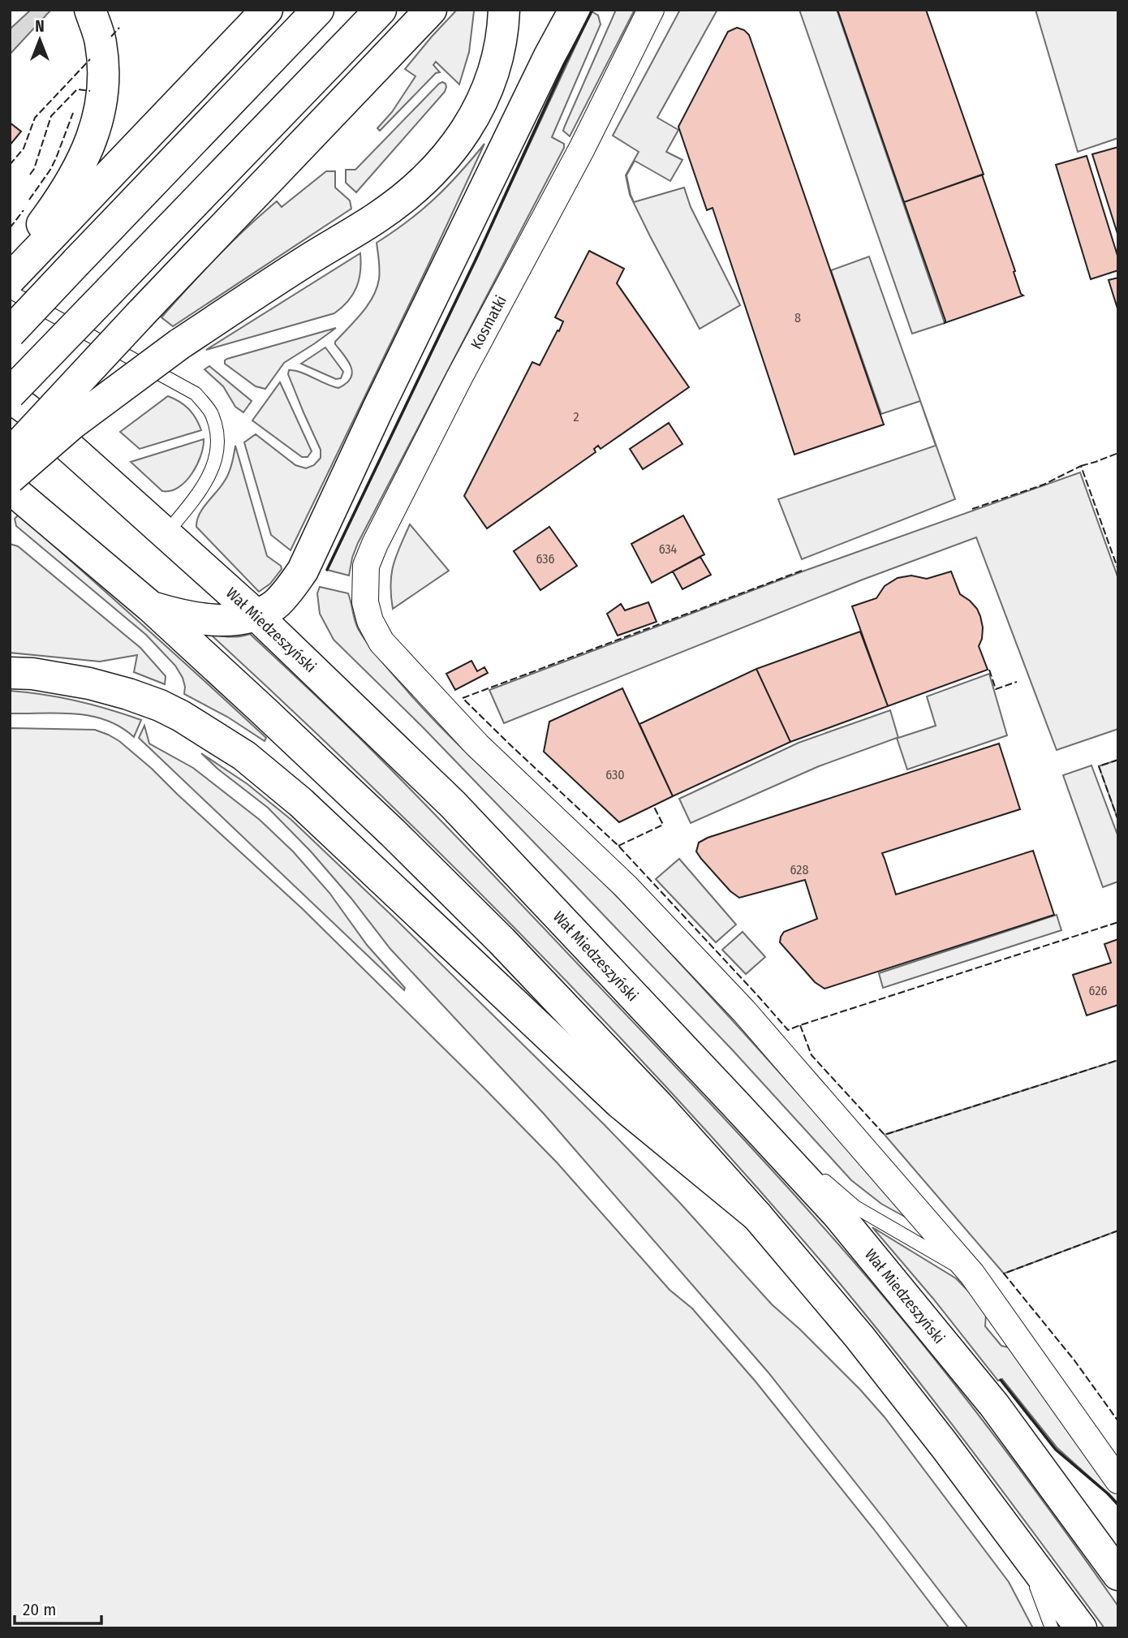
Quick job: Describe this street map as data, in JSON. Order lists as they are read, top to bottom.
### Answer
{
  "streets": {
    "main road": ["Wał Miedzeszyński"],
    "street": ["Kosmatki"]
  },
  "house_numbers": [
    "8",
    "2",
    "634",
    "636",
    "630",
    "628",
    "626"
  ],
  "scale_bar": "20 m",
  "north": "top"
}
